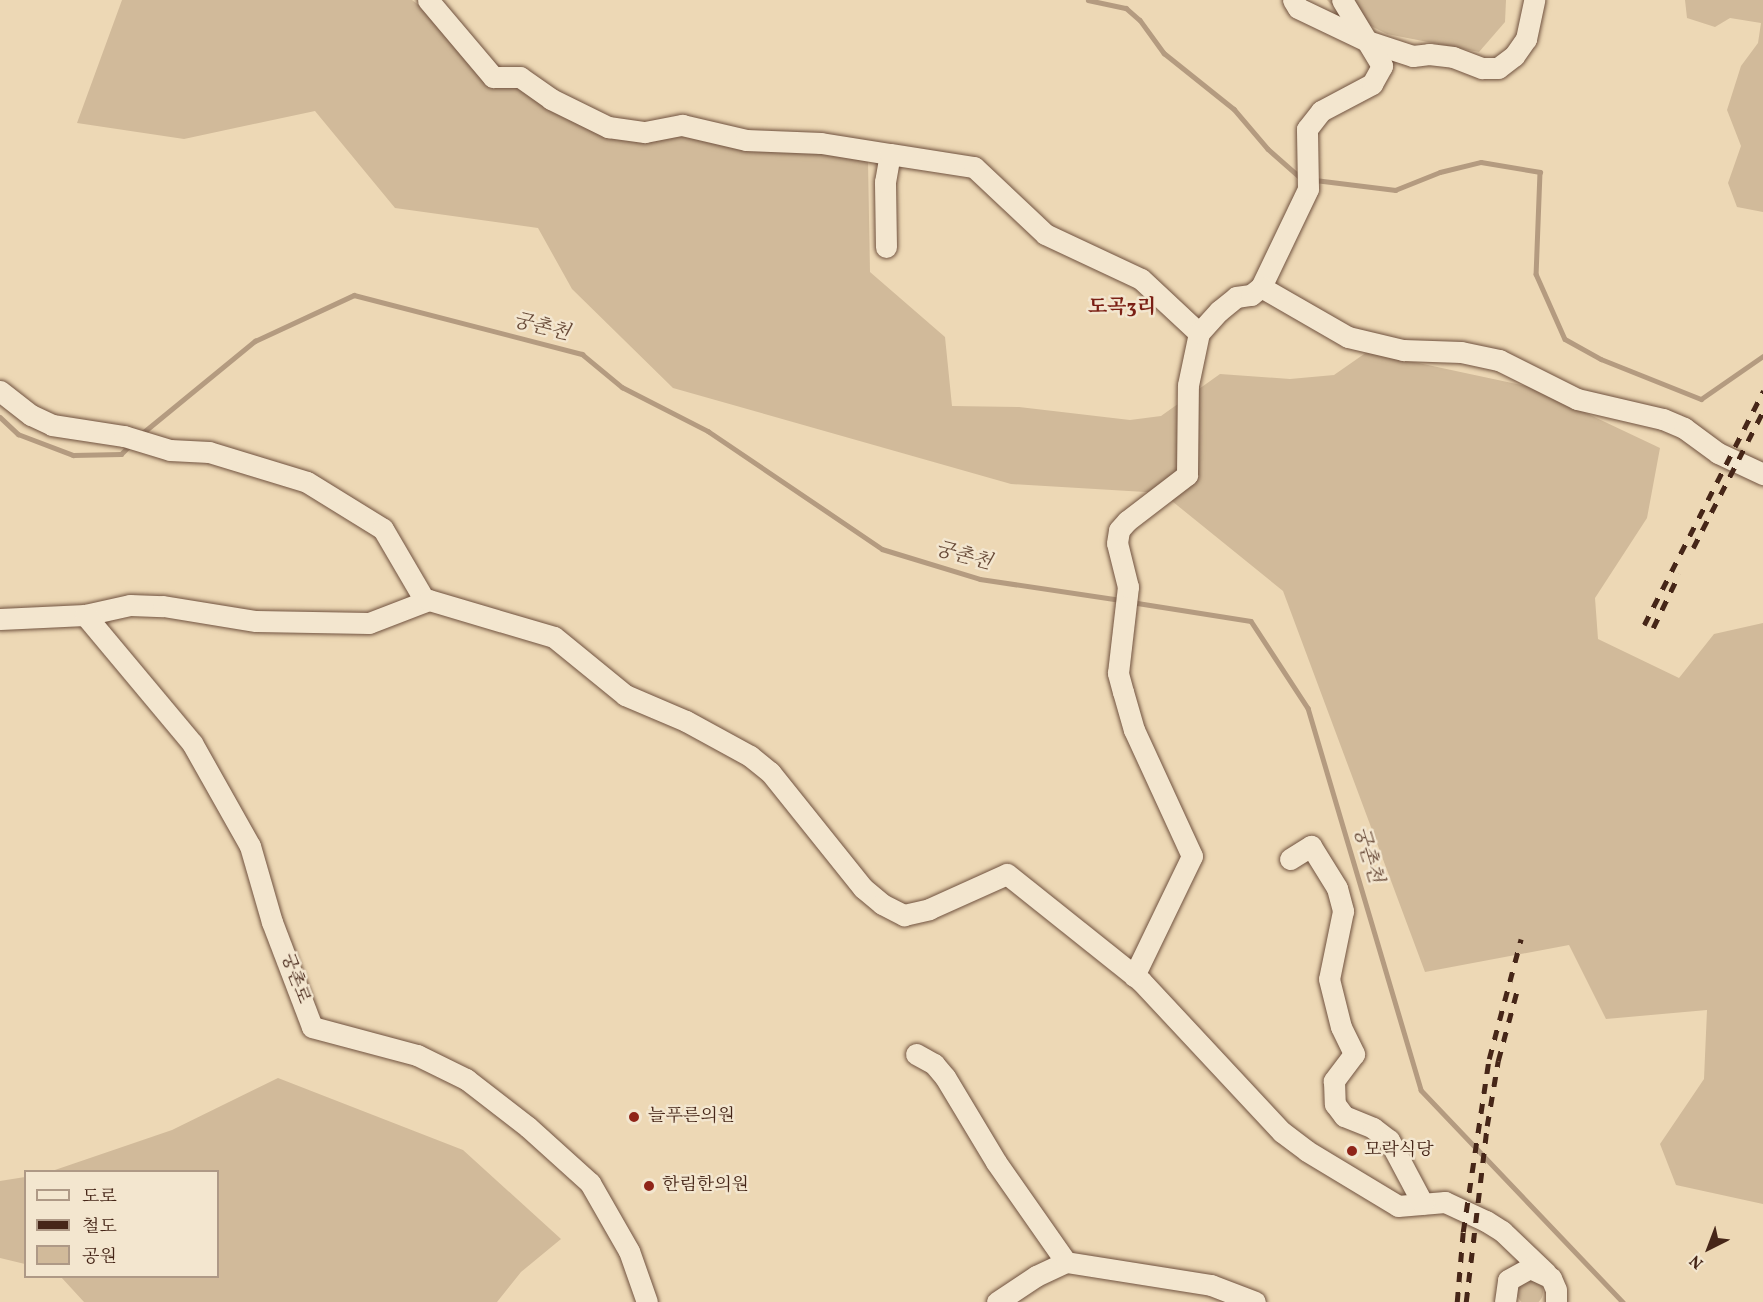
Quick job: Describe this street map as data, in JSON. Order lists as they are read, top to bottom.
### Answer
{
  "streets": {
    "street": ["궁촌로"]
  },
  "districts": ["도곡3리"],
  "water": ["궁촌천"],
  "places": ["늘푸른의원", "모락식당", "한림한의원"],
  "legend": ["도로", "철도", "공원"],
  "north": "bottom left"
}
